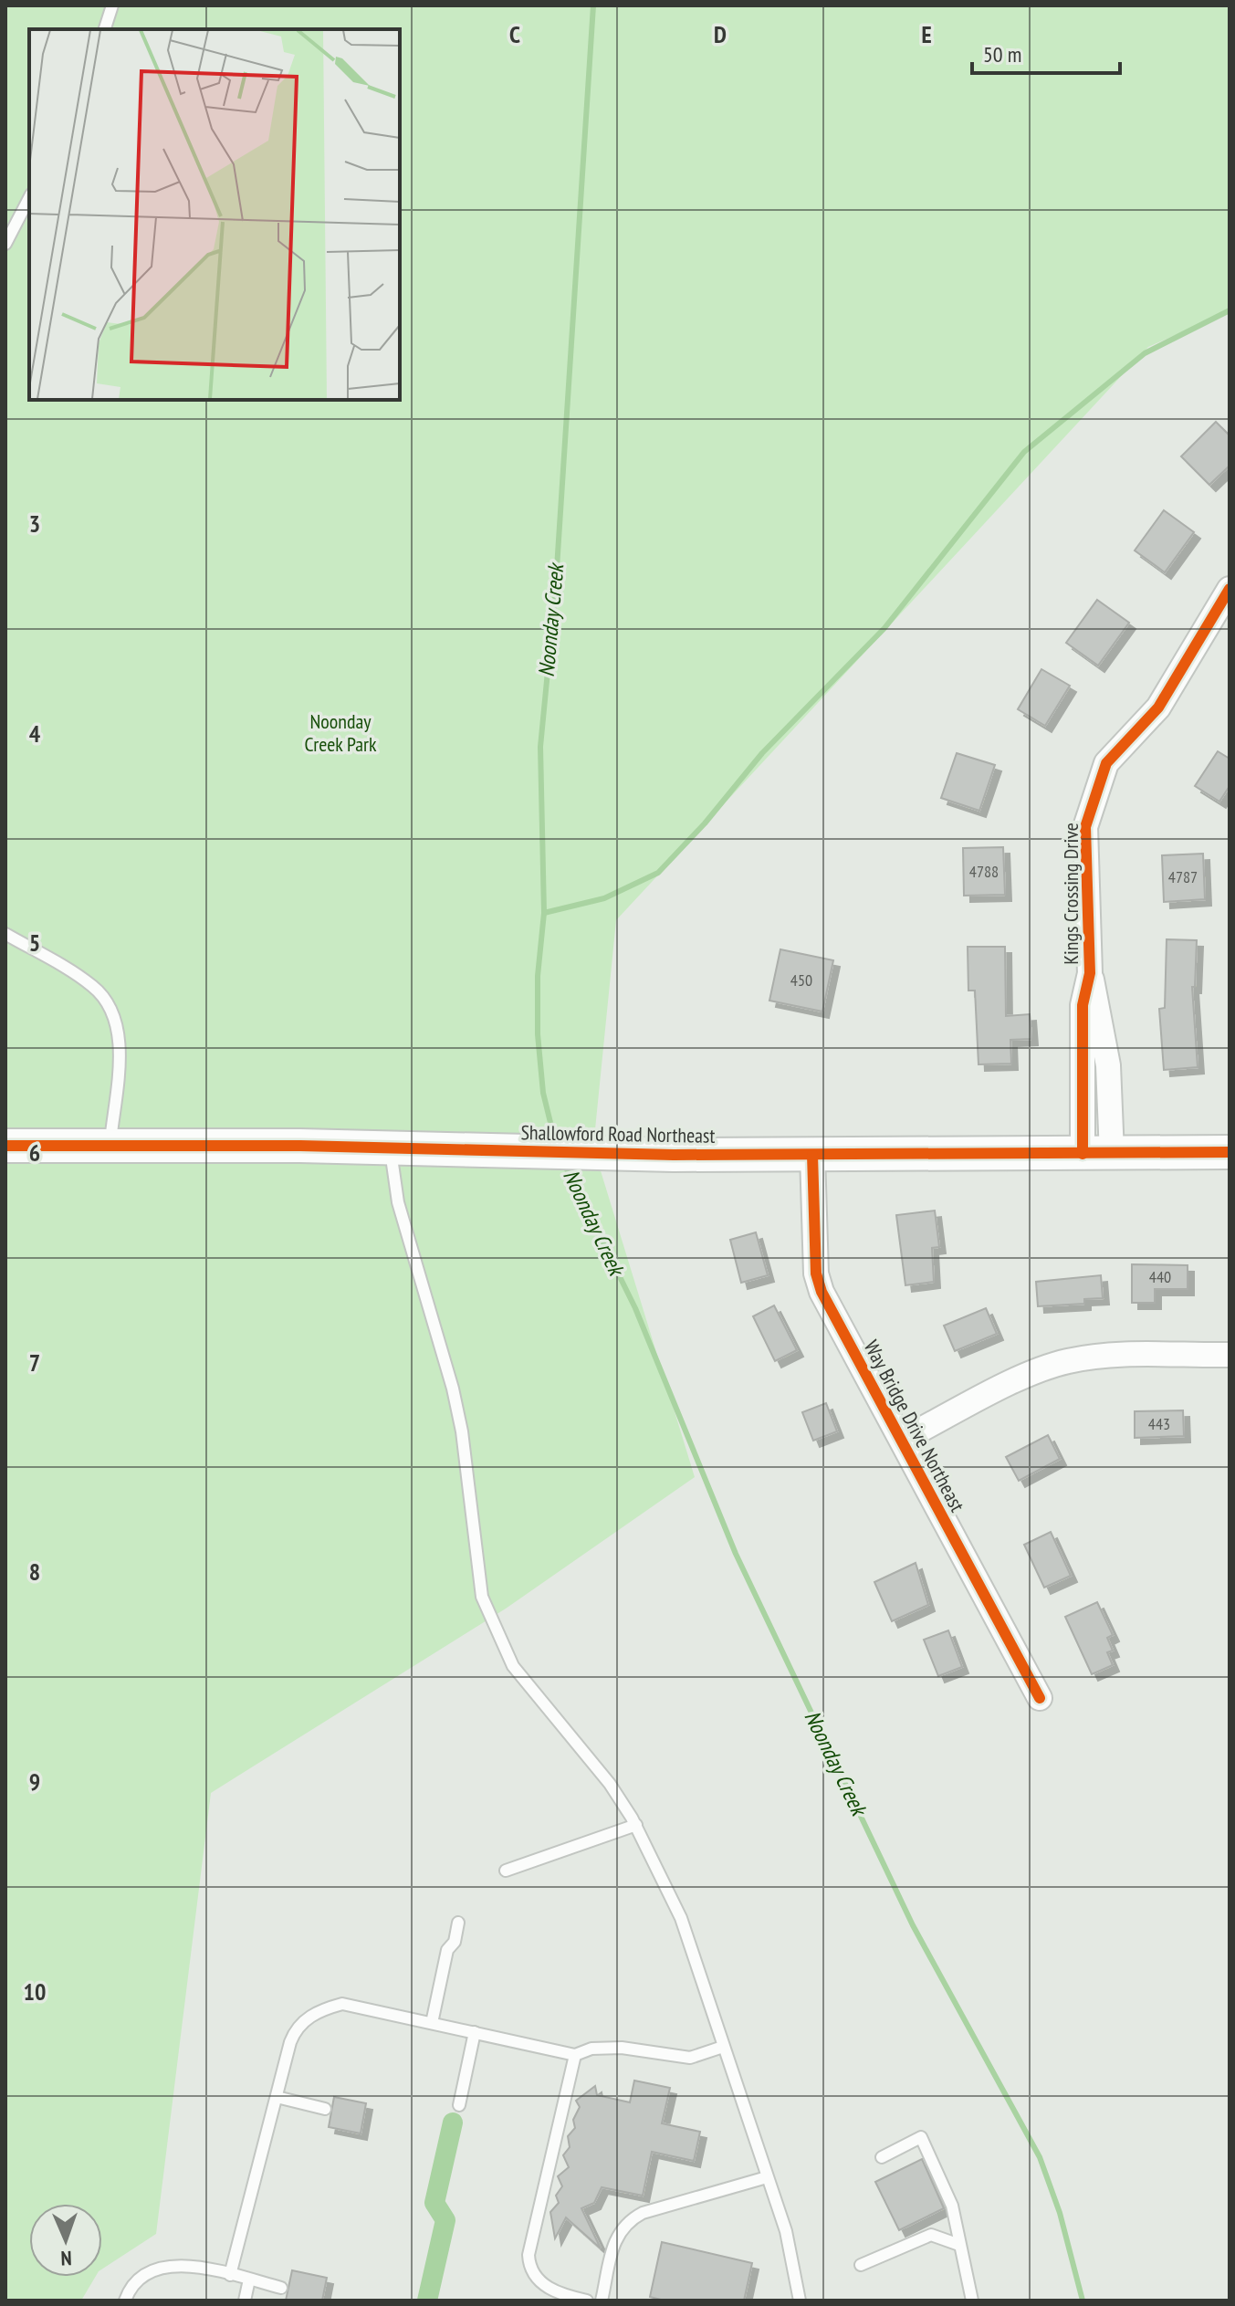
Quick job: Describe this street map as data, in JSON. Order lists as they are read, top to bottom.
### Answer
{
  "streets": {
    "street": ["Kings Crossing Drive", "Shallowford Road Northeast", "Way Bridge Drive Northeast"]
  },
  "crossings": [
    ["Kings Crossing Drive", "Shallowford Road Northeast"],
    ["Shallowford Road Northeast", "Way Bridge Drive Northeast"]
  ],
  "water": ["Noonday Creek"],
  "parks": ["Noonday Creek Park"],
  "house_numbers": [
    "4788",
    "4787",
    "450",
    "440",
    "443"
  ],
  "scale_bar": "50 m",
  "north": "bottom",
  "grid": {
    "columns": ["C", "D", "E"],
    "rows": [
      "3",
      "4",
      "5",
      "6",
      "7",
      "8",
      "9",
      "10"
    ]
  }
}
